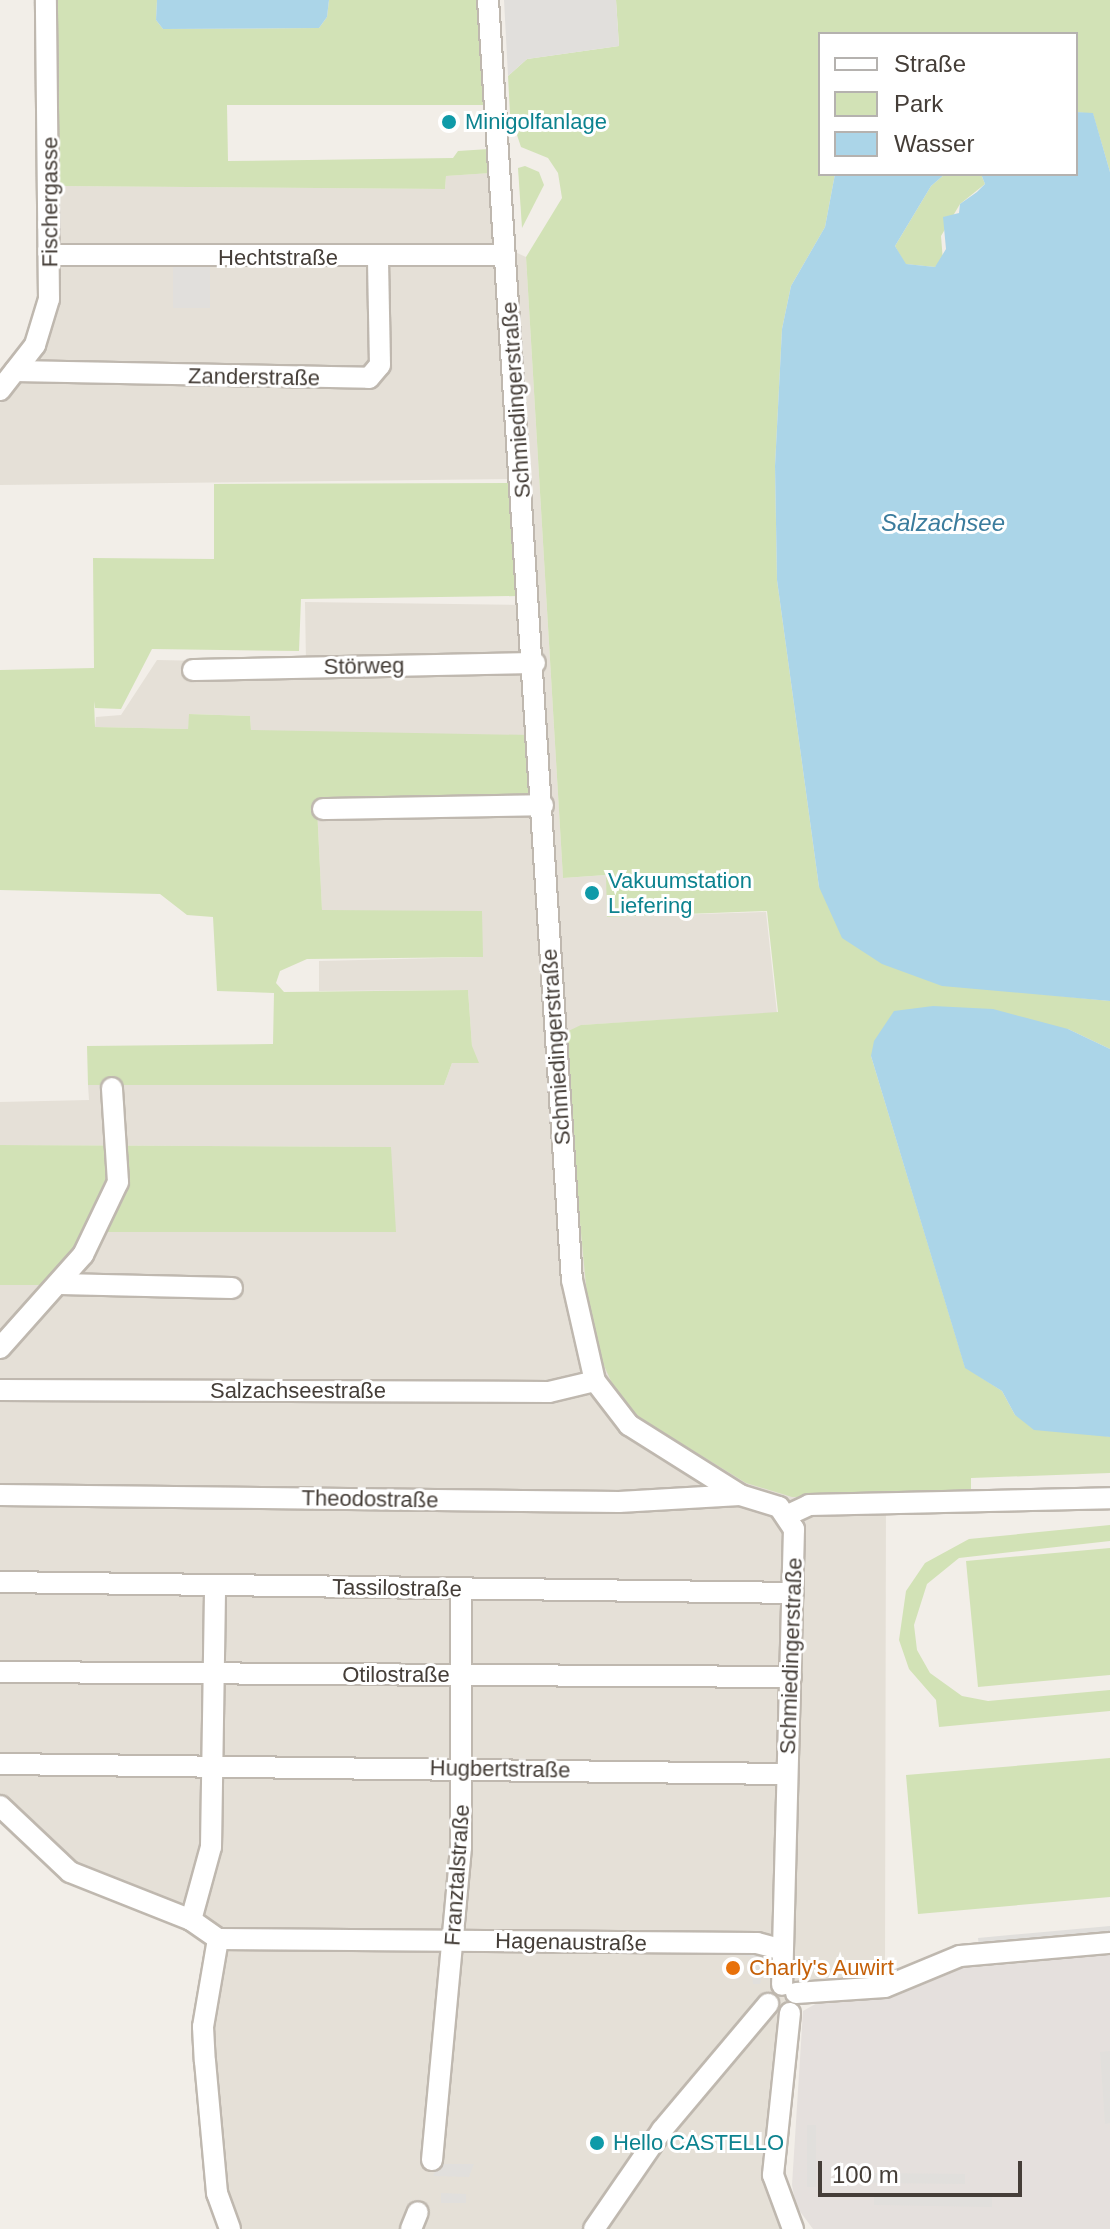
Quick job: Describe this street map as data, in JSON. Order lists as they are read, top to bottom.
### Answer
{
  "streets": {
    "street": [
      "Fischergasse",
      "Hechtstraße",
      "Zanderstraße",
      "Schmiedingerstraße",
      "Störweg",
      "Salzachseestraße",
      "Theodostraße",
      "Tassilostraße",
      "Otilostraße",
      "Hugbertstraße",
      "Franztalstraße",
      "Hagenaustraße"
    ]
  },
  "crossings": [
    ["Fischergasse", "Hechtstraße"],
    ["Fischergasse", "Zanderstraße"],
    ["Hechtstraße", "Zanderstraße"],
    ["Hechtstraße", "Schmiedingerstraße"],
    ["Schmiedingerstraße", "Störweg"],
    ["Schmiedingerstraße", "Salzachseestraße"],
    ["Schmiedingerstraße", "Theodostraße"],
    ["Schmiedingerstraße", "Tassilostraße"],
    ["Schmiedingerstraße", "Otilostraße"],
    ["Schmiedingerstraße", "Hugbertstraße"],
    ["Schmiedingerstraße", "Hagenaustraße"],
    ["Tassilostraße", "Franztalstraße"],
    ["Otilostraße", "Franztalstraße"],
    ["Hugbertstraße", "Franztalstraße"],
    ["Franztalstraße", "Hagenaustraße"]
  ],
  "water": ["Salzachsee"],
  "places": [
    "Minigolfanlage",
    "Vakuumstation Liefering",
    "Charly's Auwirt",
    "Hello CASTELLO"
  ],
  "legend": ["Straße", "Park", "Wasser"],
  "scale_bar": "100 m"
}
